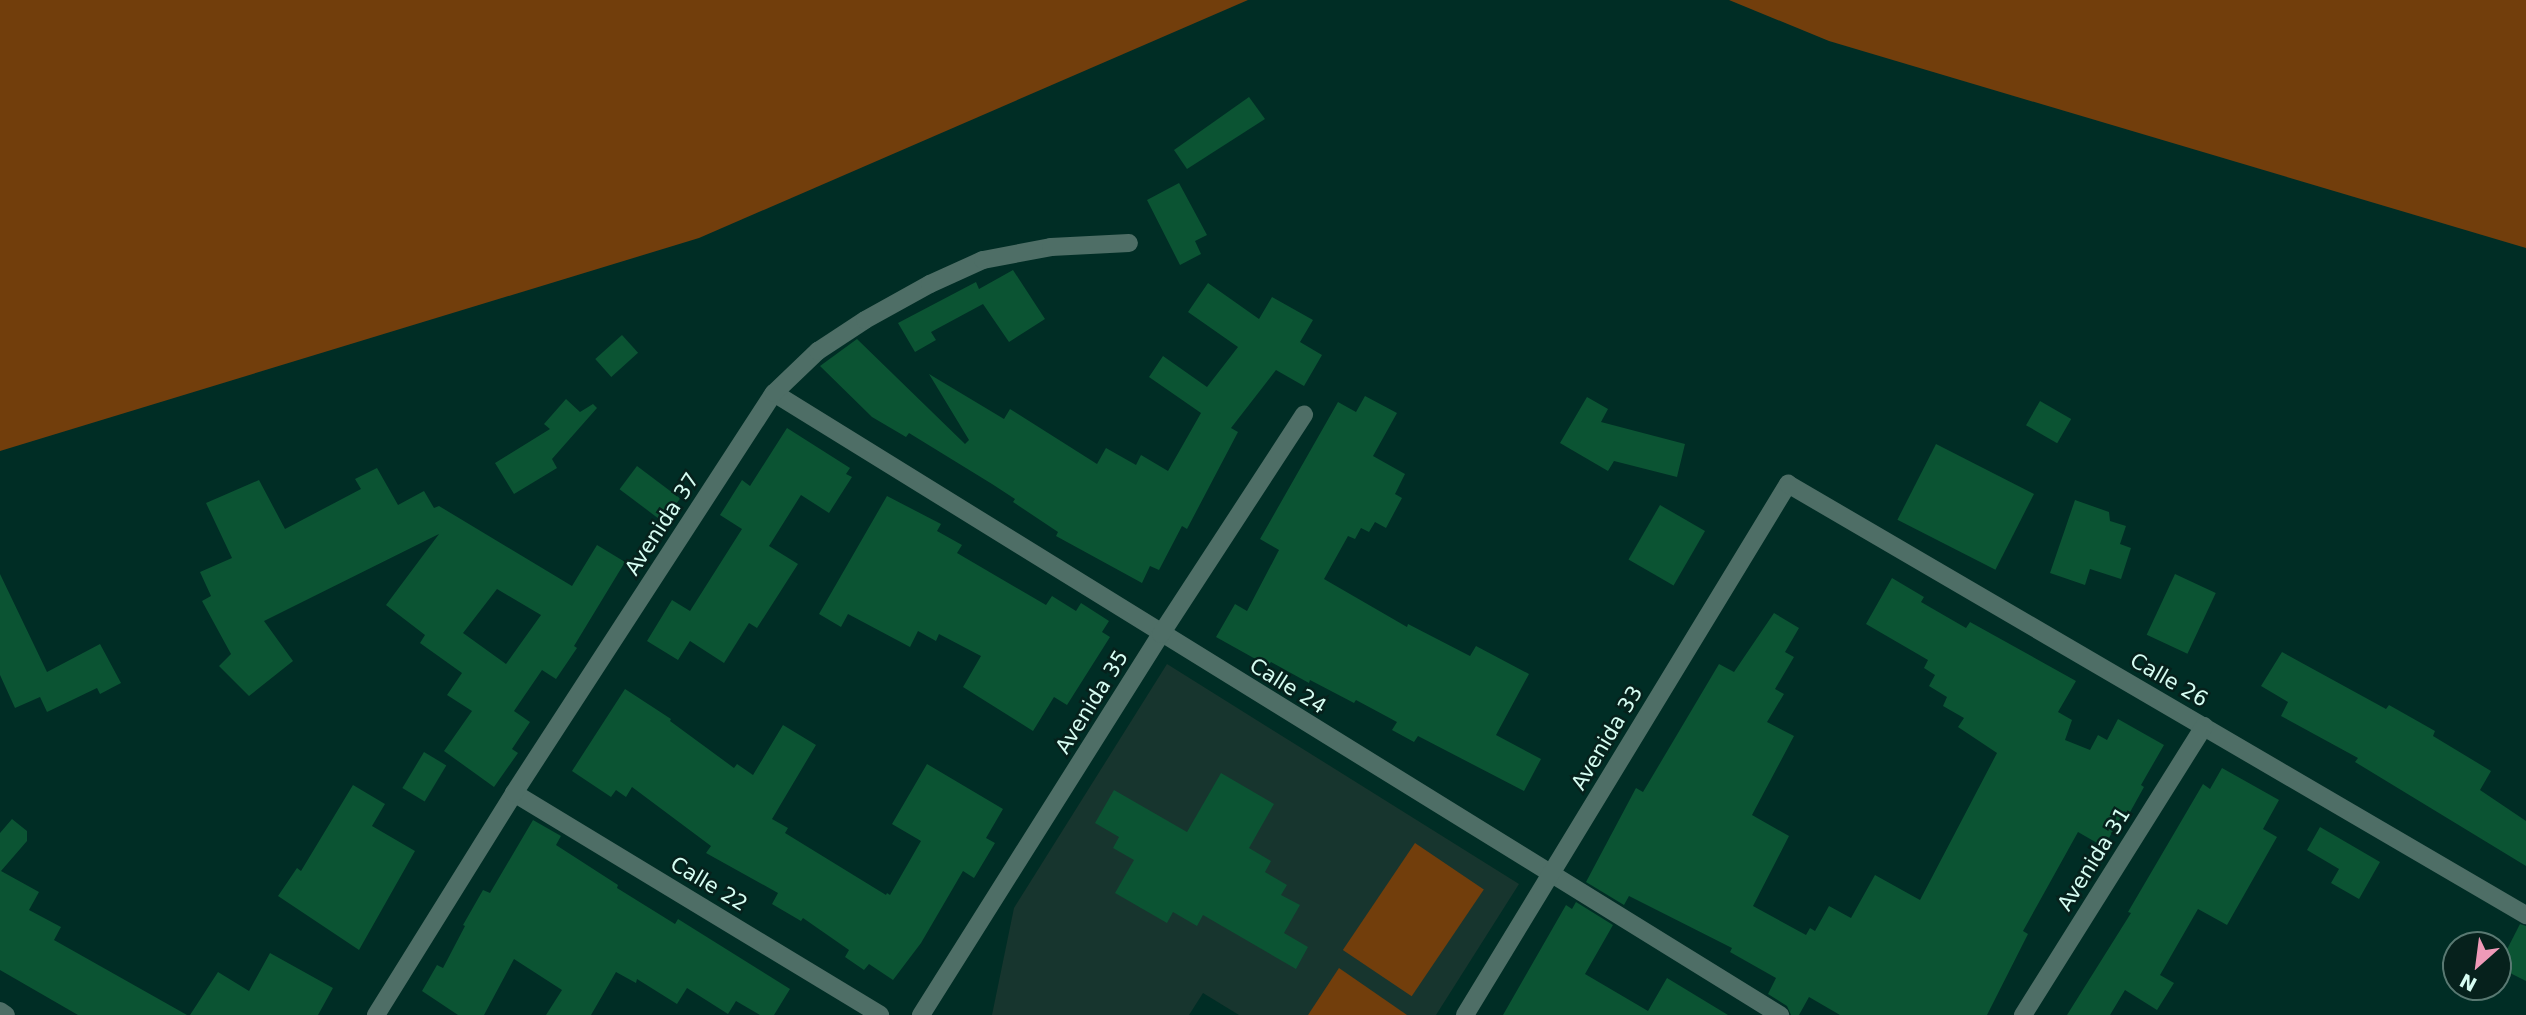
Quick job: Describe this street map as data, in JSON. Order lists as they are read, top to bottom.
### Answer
{
  "streets": {
    "street": [
      "Avenida 37",
      "Calle 26",
      "Calle 24",
      "Avenida 35",
      "Avenida 33",
      "Avenida 31",
      "Calle 22"
    ]
  },
  "crossings": [
    ["Avenida 37", "Calle 24"],
    ["Avenida 37", "Calle 22"],
    ["Calle 26", "Avenida 33"],
    ["Calle 26", "Avenida 31"],
    ["Calle 24", "Avenida 35"],
    ["Calle 24", "Avenida 33"]
  ],
  "north": "bottom left"
}
